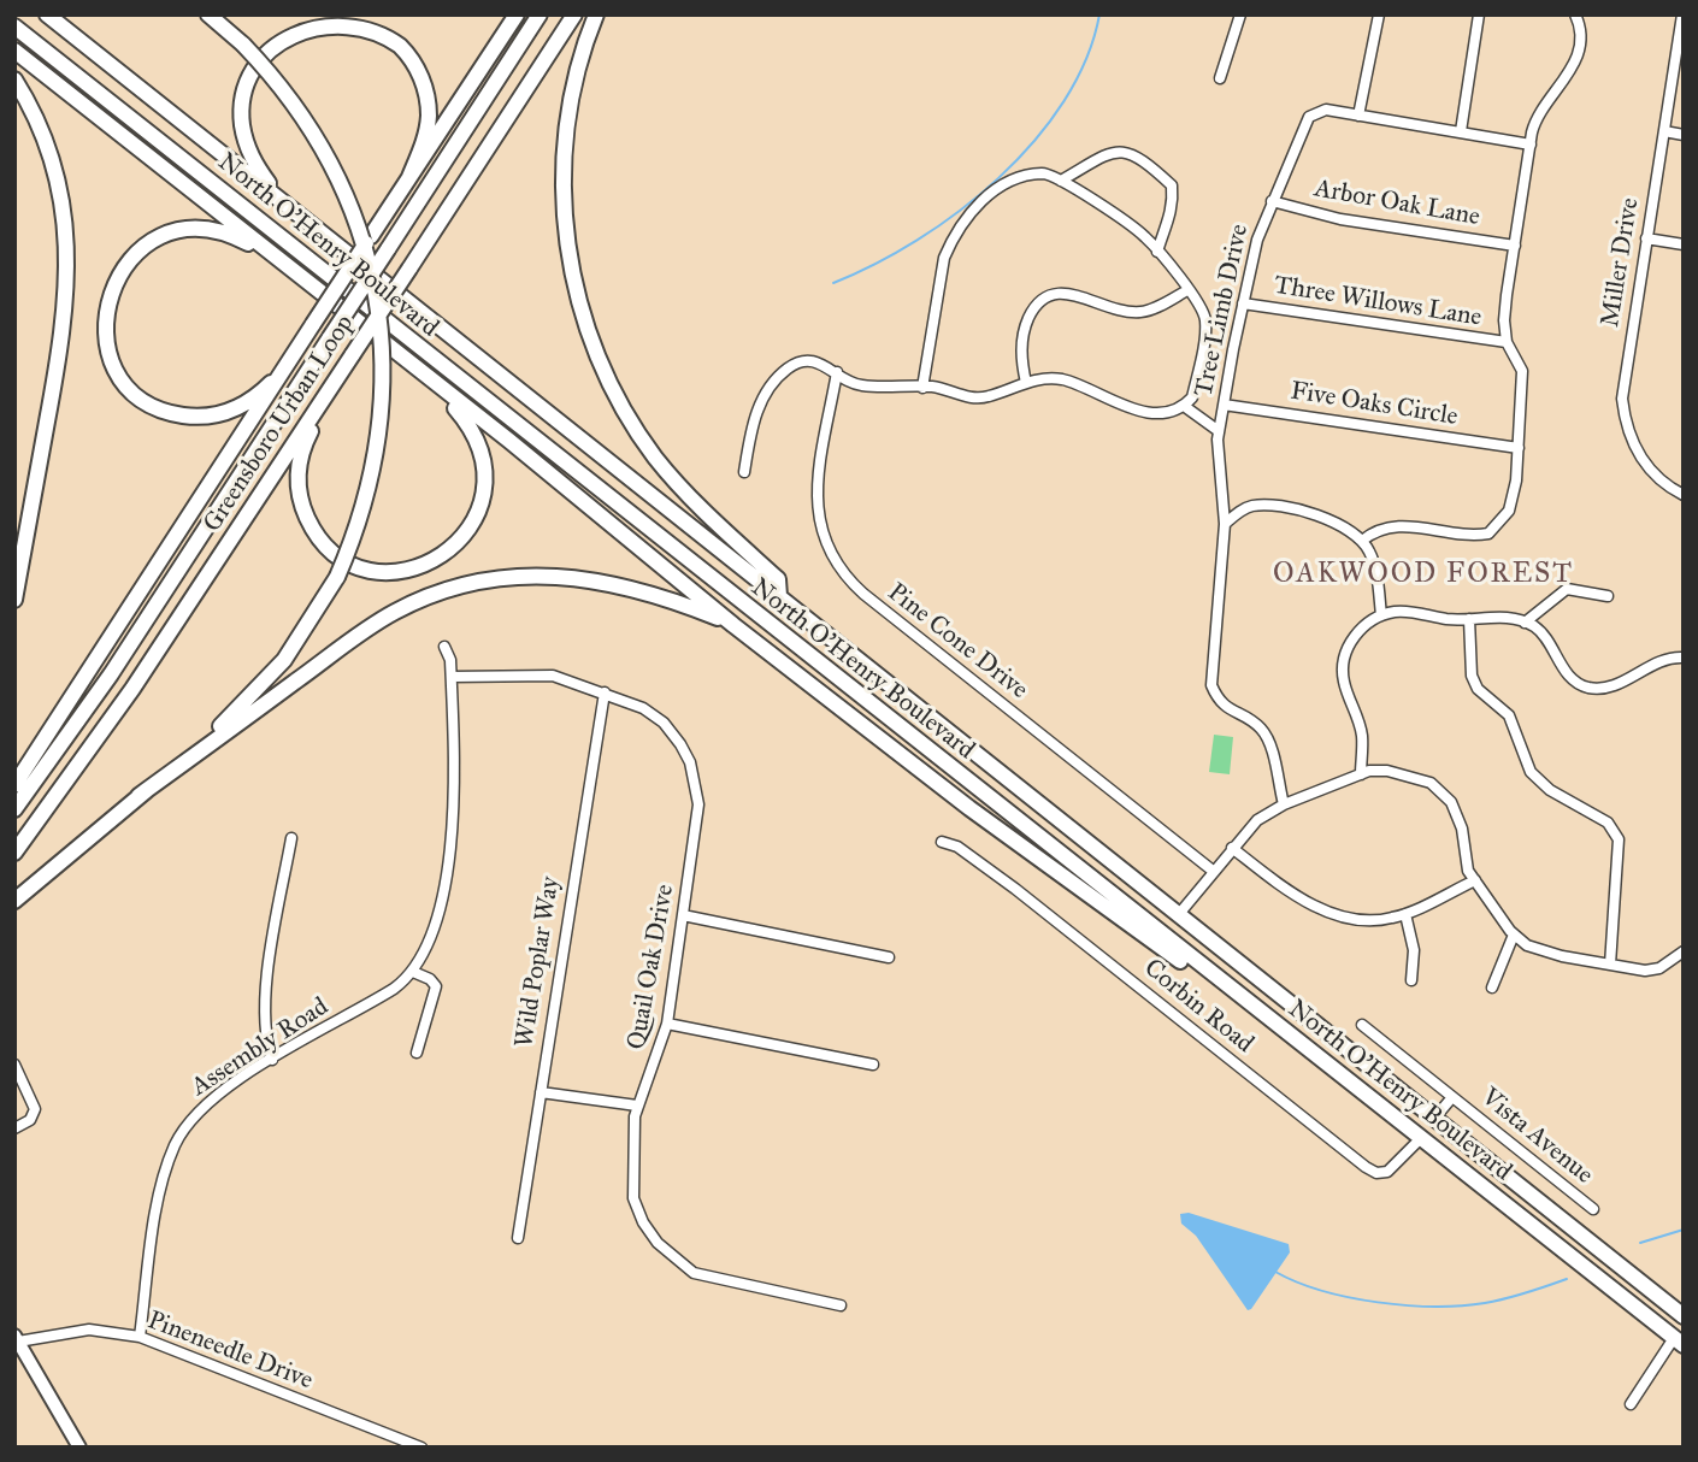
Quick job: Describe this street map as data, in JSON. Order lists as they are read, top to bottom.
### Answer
{
  "streets": {
    "highway": ["North O'Henry Boulevard", "Greensboro Urban Loop"],
    "street": [
      "Arbor Oak Lane",
      "Miller Drive",
      "Three Willows Lane",
      "Tree Limb Drive",
      "Five Oaks Circle",
      "Pine Cone Drive",
      "Wild Poplar Way",
      "Quail Oak Drive",
      "Corbin Road",
      "Assembly Road",
      "Vista Avenue",
      "Pineneedle Drive"
    ]
  },
  "crossings": [
    ["Arbor Oak Lane", "Tree Limb Drive"],
    ["North O'Henry Boulevard", "Corbin Road"],
    ["North O'Henry Boulevard", "Vista Avenue"],
    ["Three Willows Lane", "Tree Limb Drive"],
    ["Tree Limb Drive", "Five Oaks Circle"],
    ["Wild Poplar Way", "Quail Oak Drive"],
    ["Quail Oak Drive", "Assembly Road"],
    ["Assembly Road", "Pineneedle Drive"]
  ],
  "districts": ["OAKWOOD FOREST"]
}
